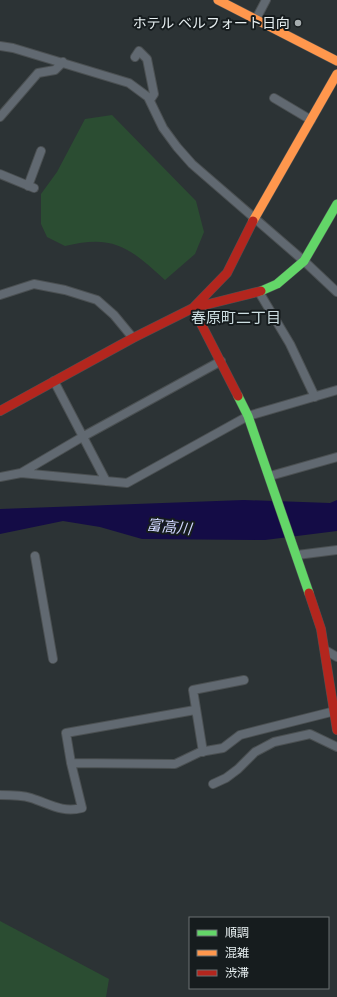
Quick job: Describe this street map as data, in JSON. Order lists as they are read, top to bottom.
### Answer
{
  "districts": ["春原町二丁目"],
  "water": ["富高川"],
  "places": ["ホテル ベルフォート日向"],
  "legend": ["順調", "混雑", "渋滞"]
}
